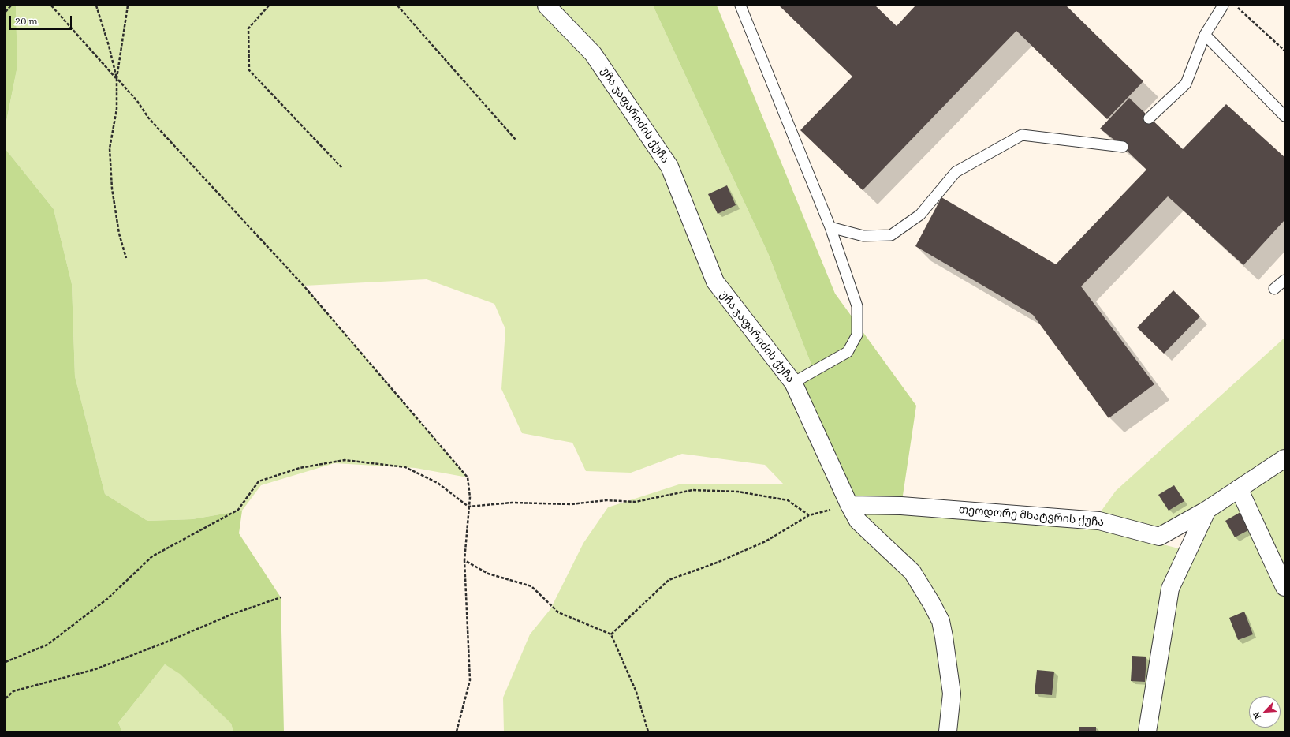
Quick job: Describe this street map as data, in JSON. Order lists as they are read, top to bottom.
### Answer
{
  "streets": {
    "street": ["უჩა ჯაფარიძის ქუჩა", "თეოდორე მხატვრის ქუჩა"]
  },
  "crossings": [
    ["უჩა ჯაფარიძის ქუჩა", "თეოდორე მხატვრის ქუჩა"]
  ],
  "scale_bar": "20 m",
  "north": "bottom left"
}
